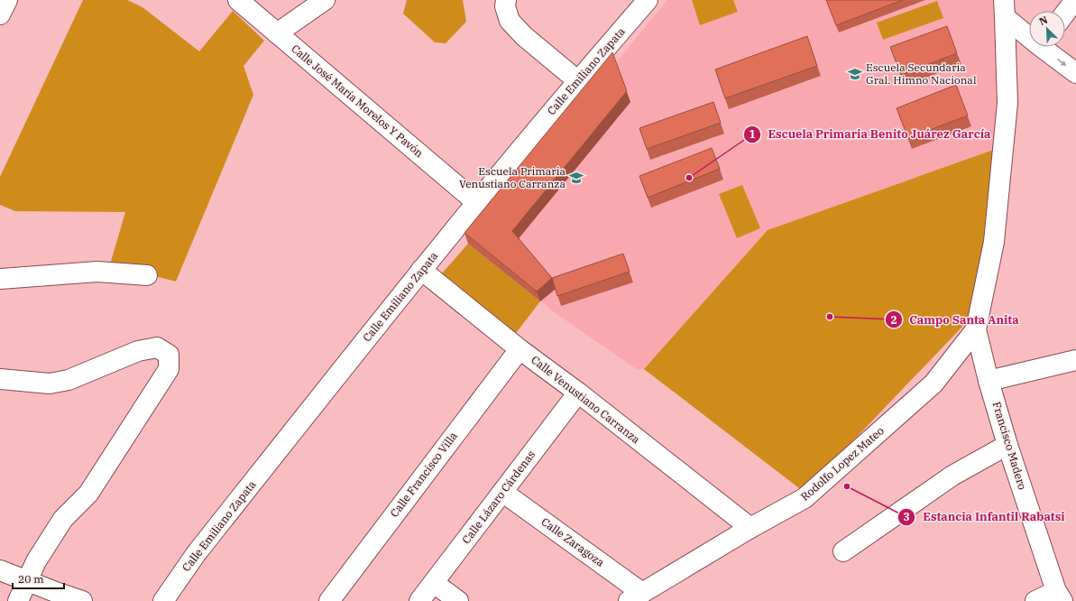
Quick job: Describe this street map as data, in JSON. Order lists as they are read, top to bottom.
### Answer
{
  "streets": {
    "street": [
      "Calle Emiliano Zapata",
      "Calle José María Morelos Y Pavón",
      "Calle Venustiano Carranza",
      "Francisco Madero",
      "Rodolfo Lopez Mateo",
      "Calle Francisco Villa",
      "Calle Lázaro Cárdenas",
      "Calle Zaragoza"
    ]
  },
  "crossings": [
    ["Calle Emiliano Zapata", "Calle José María Morelos Y Pavón"],
    ["Calle Emiliano Zapata", "Calle Venustiano Carranza"],
    ["Calle Venustiano Carranza", "Rodolfo Lopez Mateo"],
    ["Calle Venustiano Carranza", "Calle Francisco Villa"],
    ["Calle Venustiano Carranza", "Calle Lázaro Cárdenas"],
    ["Francisco Madero", "Rodolfo Lopez Mateo"],
    ["Rodolfo Lopez Mateo", "Calle Zaragoza"],
    ["Calle Lázaro Cárdenas", "Calle Zaragoza"]
  ],
  "places": {
    "school or university": ["Escuela Secundaria Gral. Himno Nacional", "Escuela Primaria Venustiano Carranza"],
    "other": ["Escuela Primaria Benito Juárez García", "Campo Santa Anita", "Estancia Infantil Rabatsi"]
  },
  "scale_bar": "20 m",
  "north": "top left"
}
